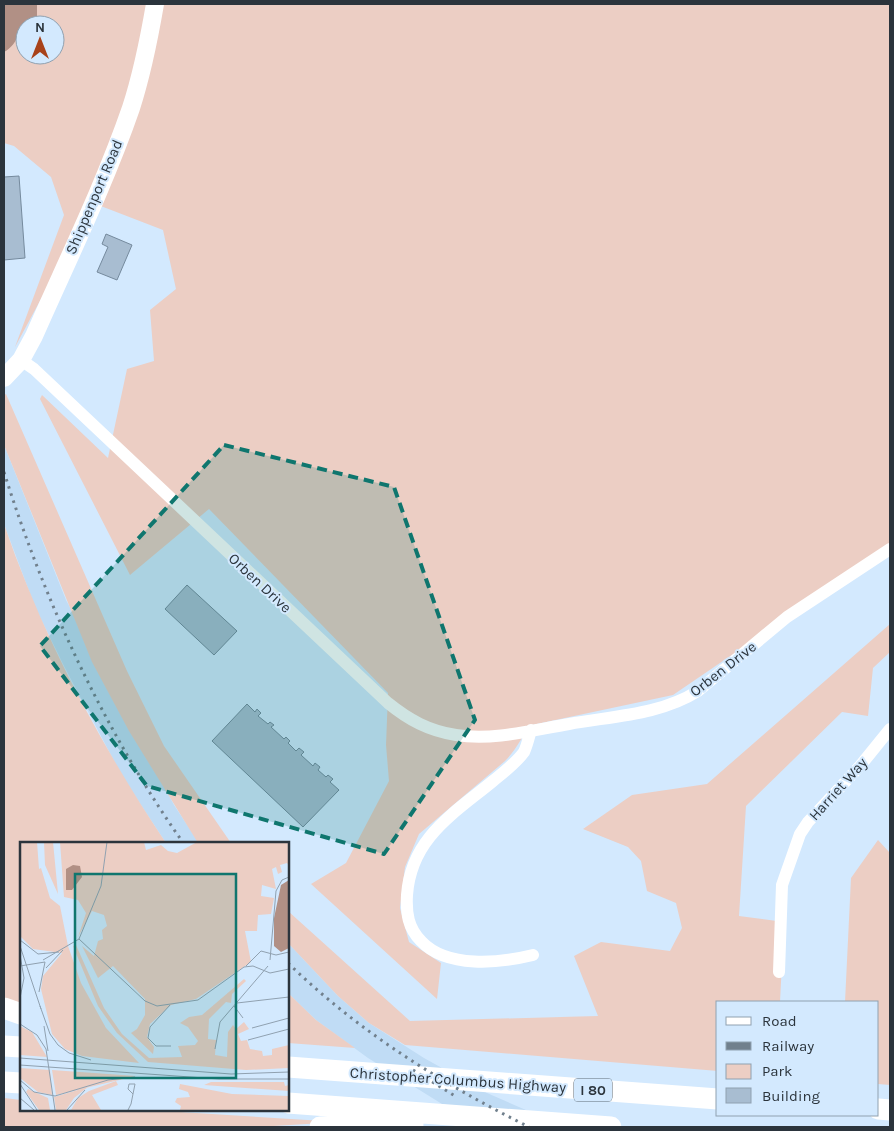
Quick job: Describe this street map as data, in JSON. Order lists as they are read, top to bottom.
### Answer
{
  "streets": {
    "highway": ["Christopher Columbus Highway", "I 80"],
    "street": ["Shippenport Road", "Orben Drive", "Harriet Way"]
  },
  "crossings": [
    ["Shippenport Road", "Orben Drive"]
  ],
  "legend": [
    "Road",
    "Railway",
    "Park",
    "Building"
  ],
  "north": "top"
}
